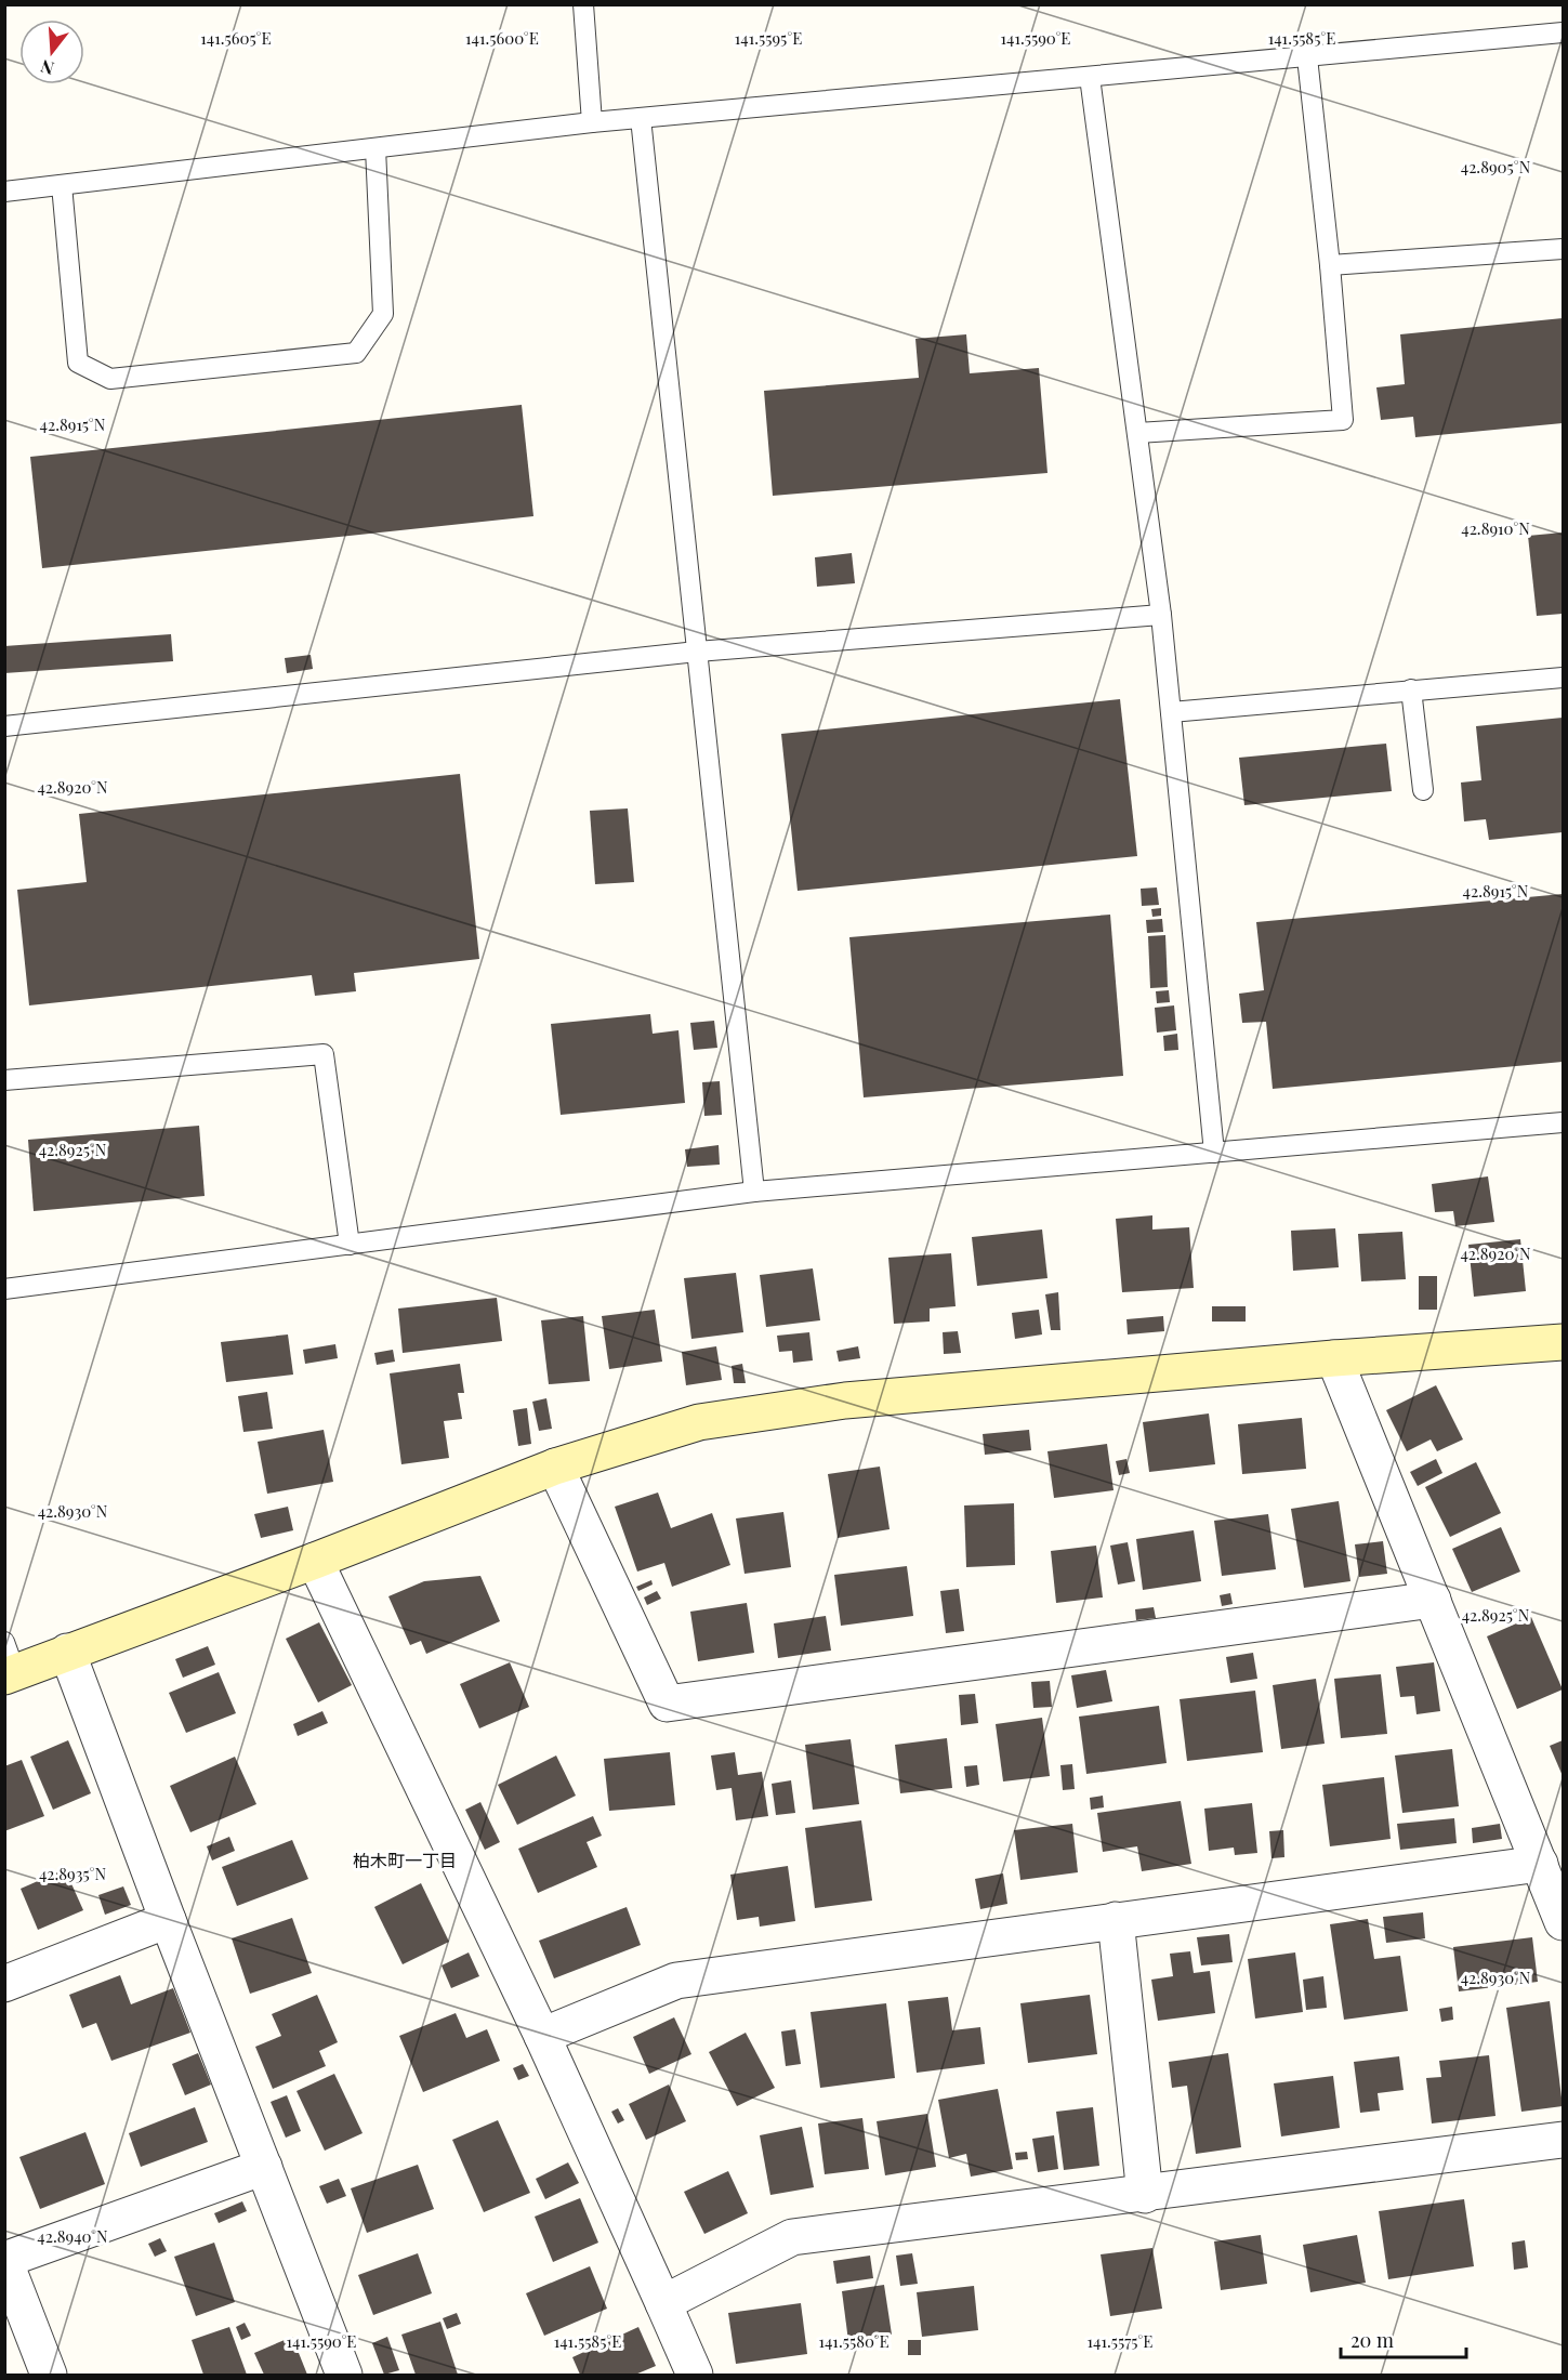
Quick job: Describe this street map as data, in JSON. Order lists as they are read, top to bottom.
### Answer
{
  "districts": ["柏木町一丁目"],
  "scale_bar": "20 m",
  "north": "bottom",
  "coordinates": [
    "141.5605°E",
    "141.5600°E",
    "141.5595°E",
    "141.5590°E",
    "141.5585°E",
    "42.8905°N",
    "42.8915°N",
    "42.8910°N",
    "42.8920°N",
    "42.8925°N",
    "42.8930°N",
    "42.8935°N",
    "42.8940°N",
    "141.5580°E",
    "141.5575°E"
  ]
}
